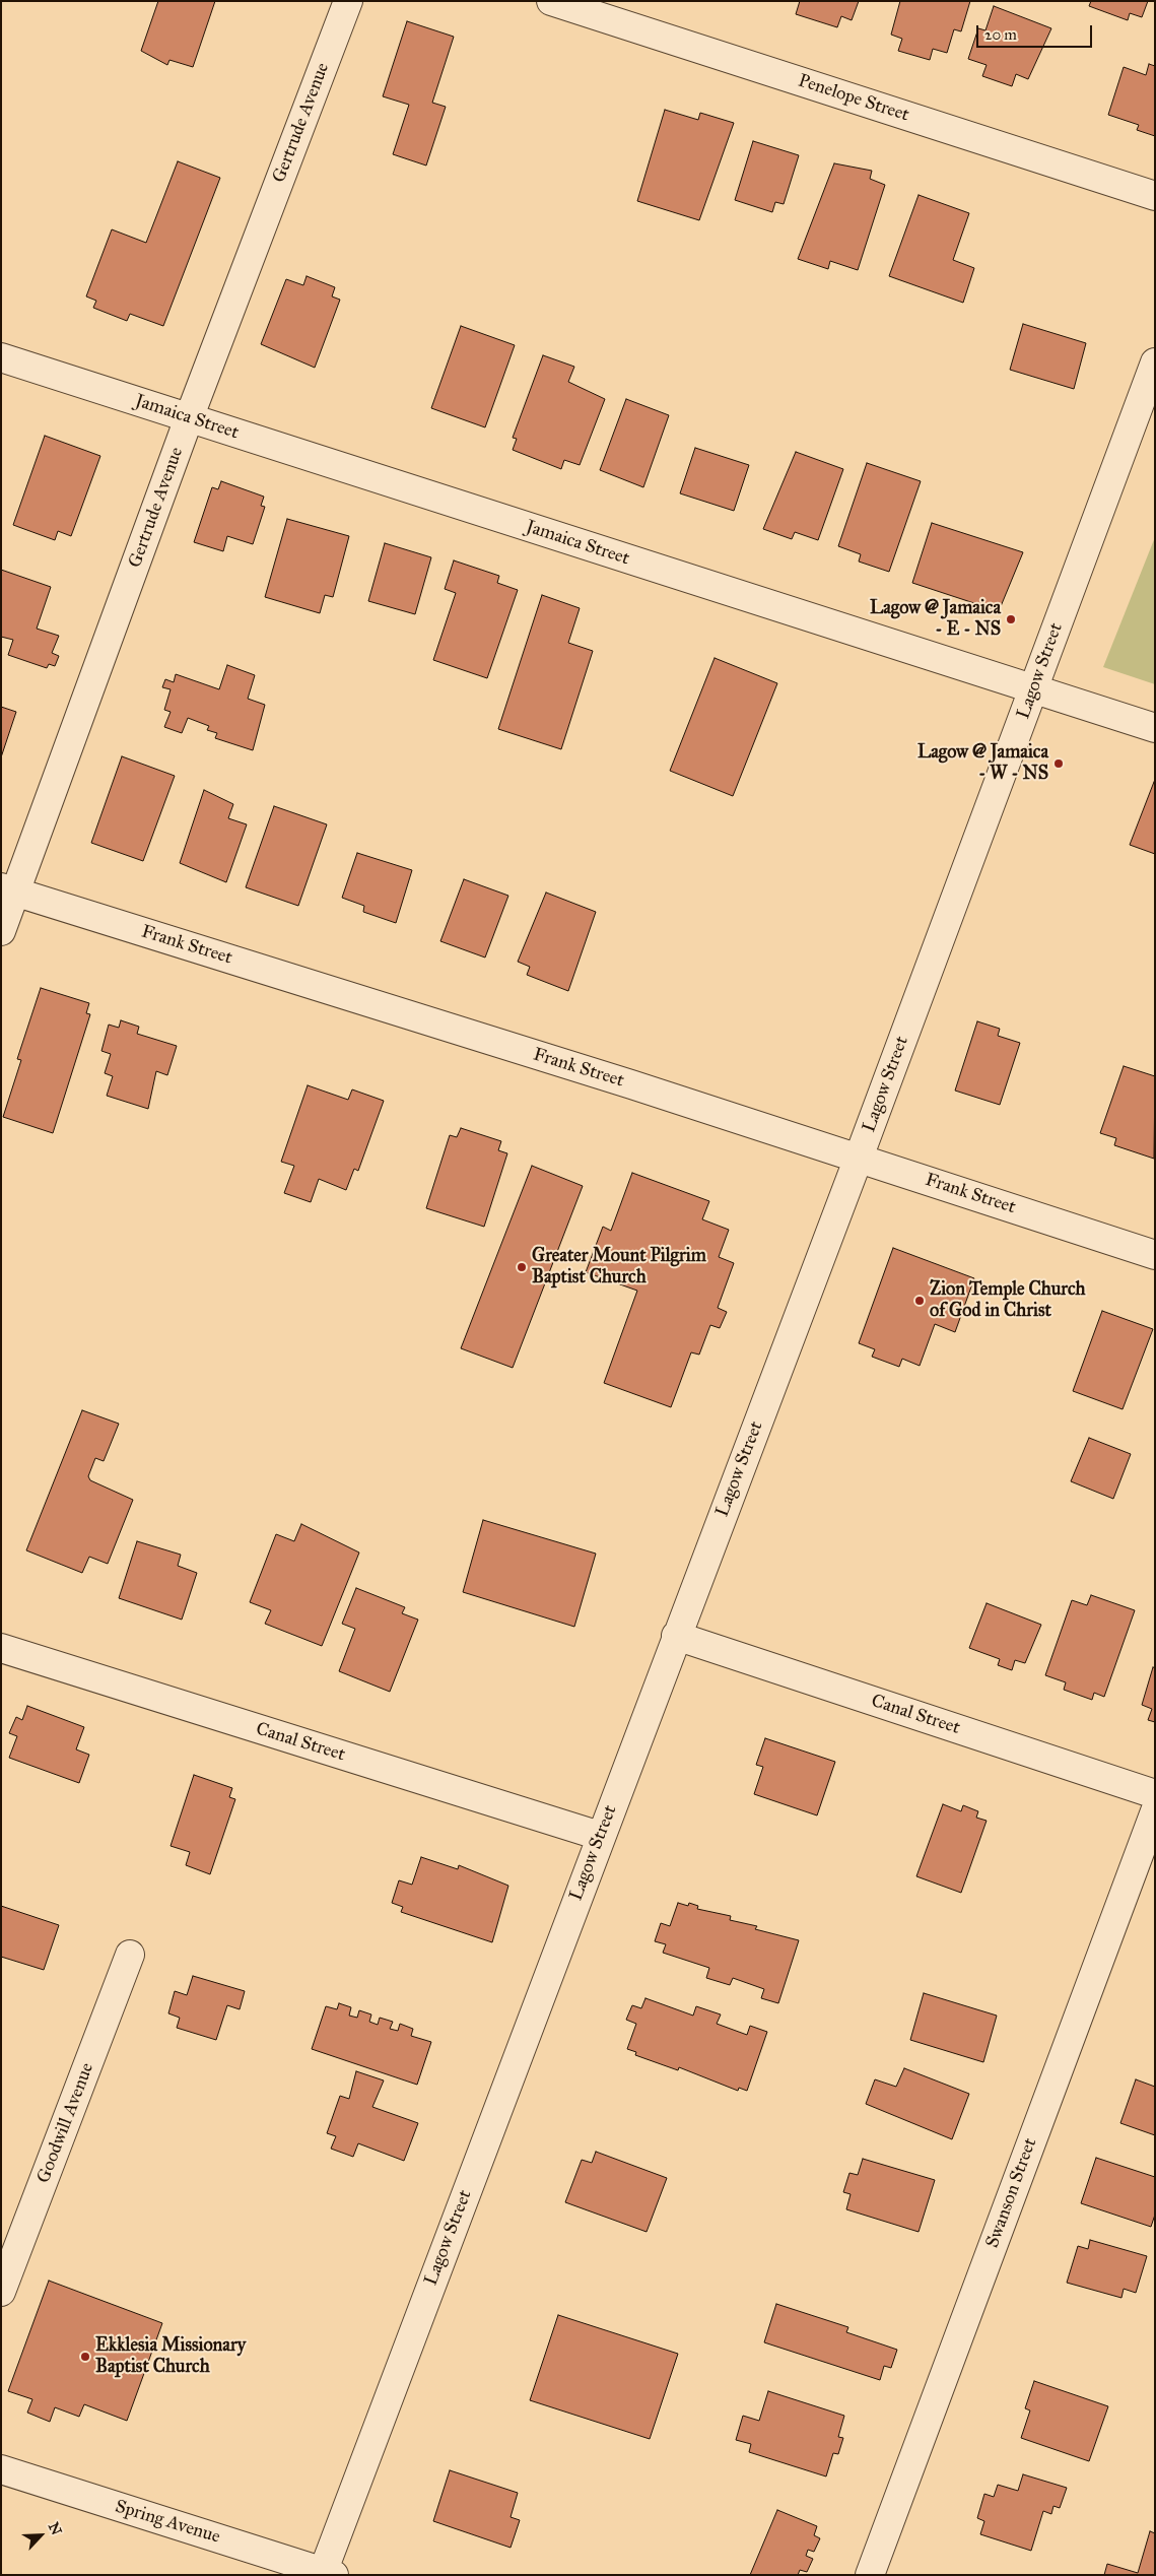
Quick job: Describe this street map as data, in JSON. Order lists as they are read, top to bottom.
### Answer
{
  "streets": {
    "street": [
      "Penelope Street",
      "Gertrude Avenue",
      "Jamaica Street",
      "Lagow Street",
      "Frank Street",
      "Canal Street",
      "Goodwill Avenue",
      "Swanson Street",
      "Spring Avenue"
    ]
  },
  "crossings": [
    ["Gertrude Avenue", "Jamaica Street"],
    ["Gertrude Avenue", "Frank Street"],
    ["Jamaica Street", "Lagow Street"],
    ["Lagow Street", "Frank Street"],
    ["Lagow Street", "Canal Street"],
    ["Lagow Street", "Spring Avenue"]
  ],
  "places": [
    "Lagow @ Jamaica - E - NS",
    "Lagow @ Jamaica - W - NS",
    "Greater Mount Pilgrim Baptist Church",
    "Zion Temple Church of God in Christ",
    "Ekklesia Missionary Baptist Church"
  ],
  "scale_bar": "20 m",
  "north": "top right"
}
